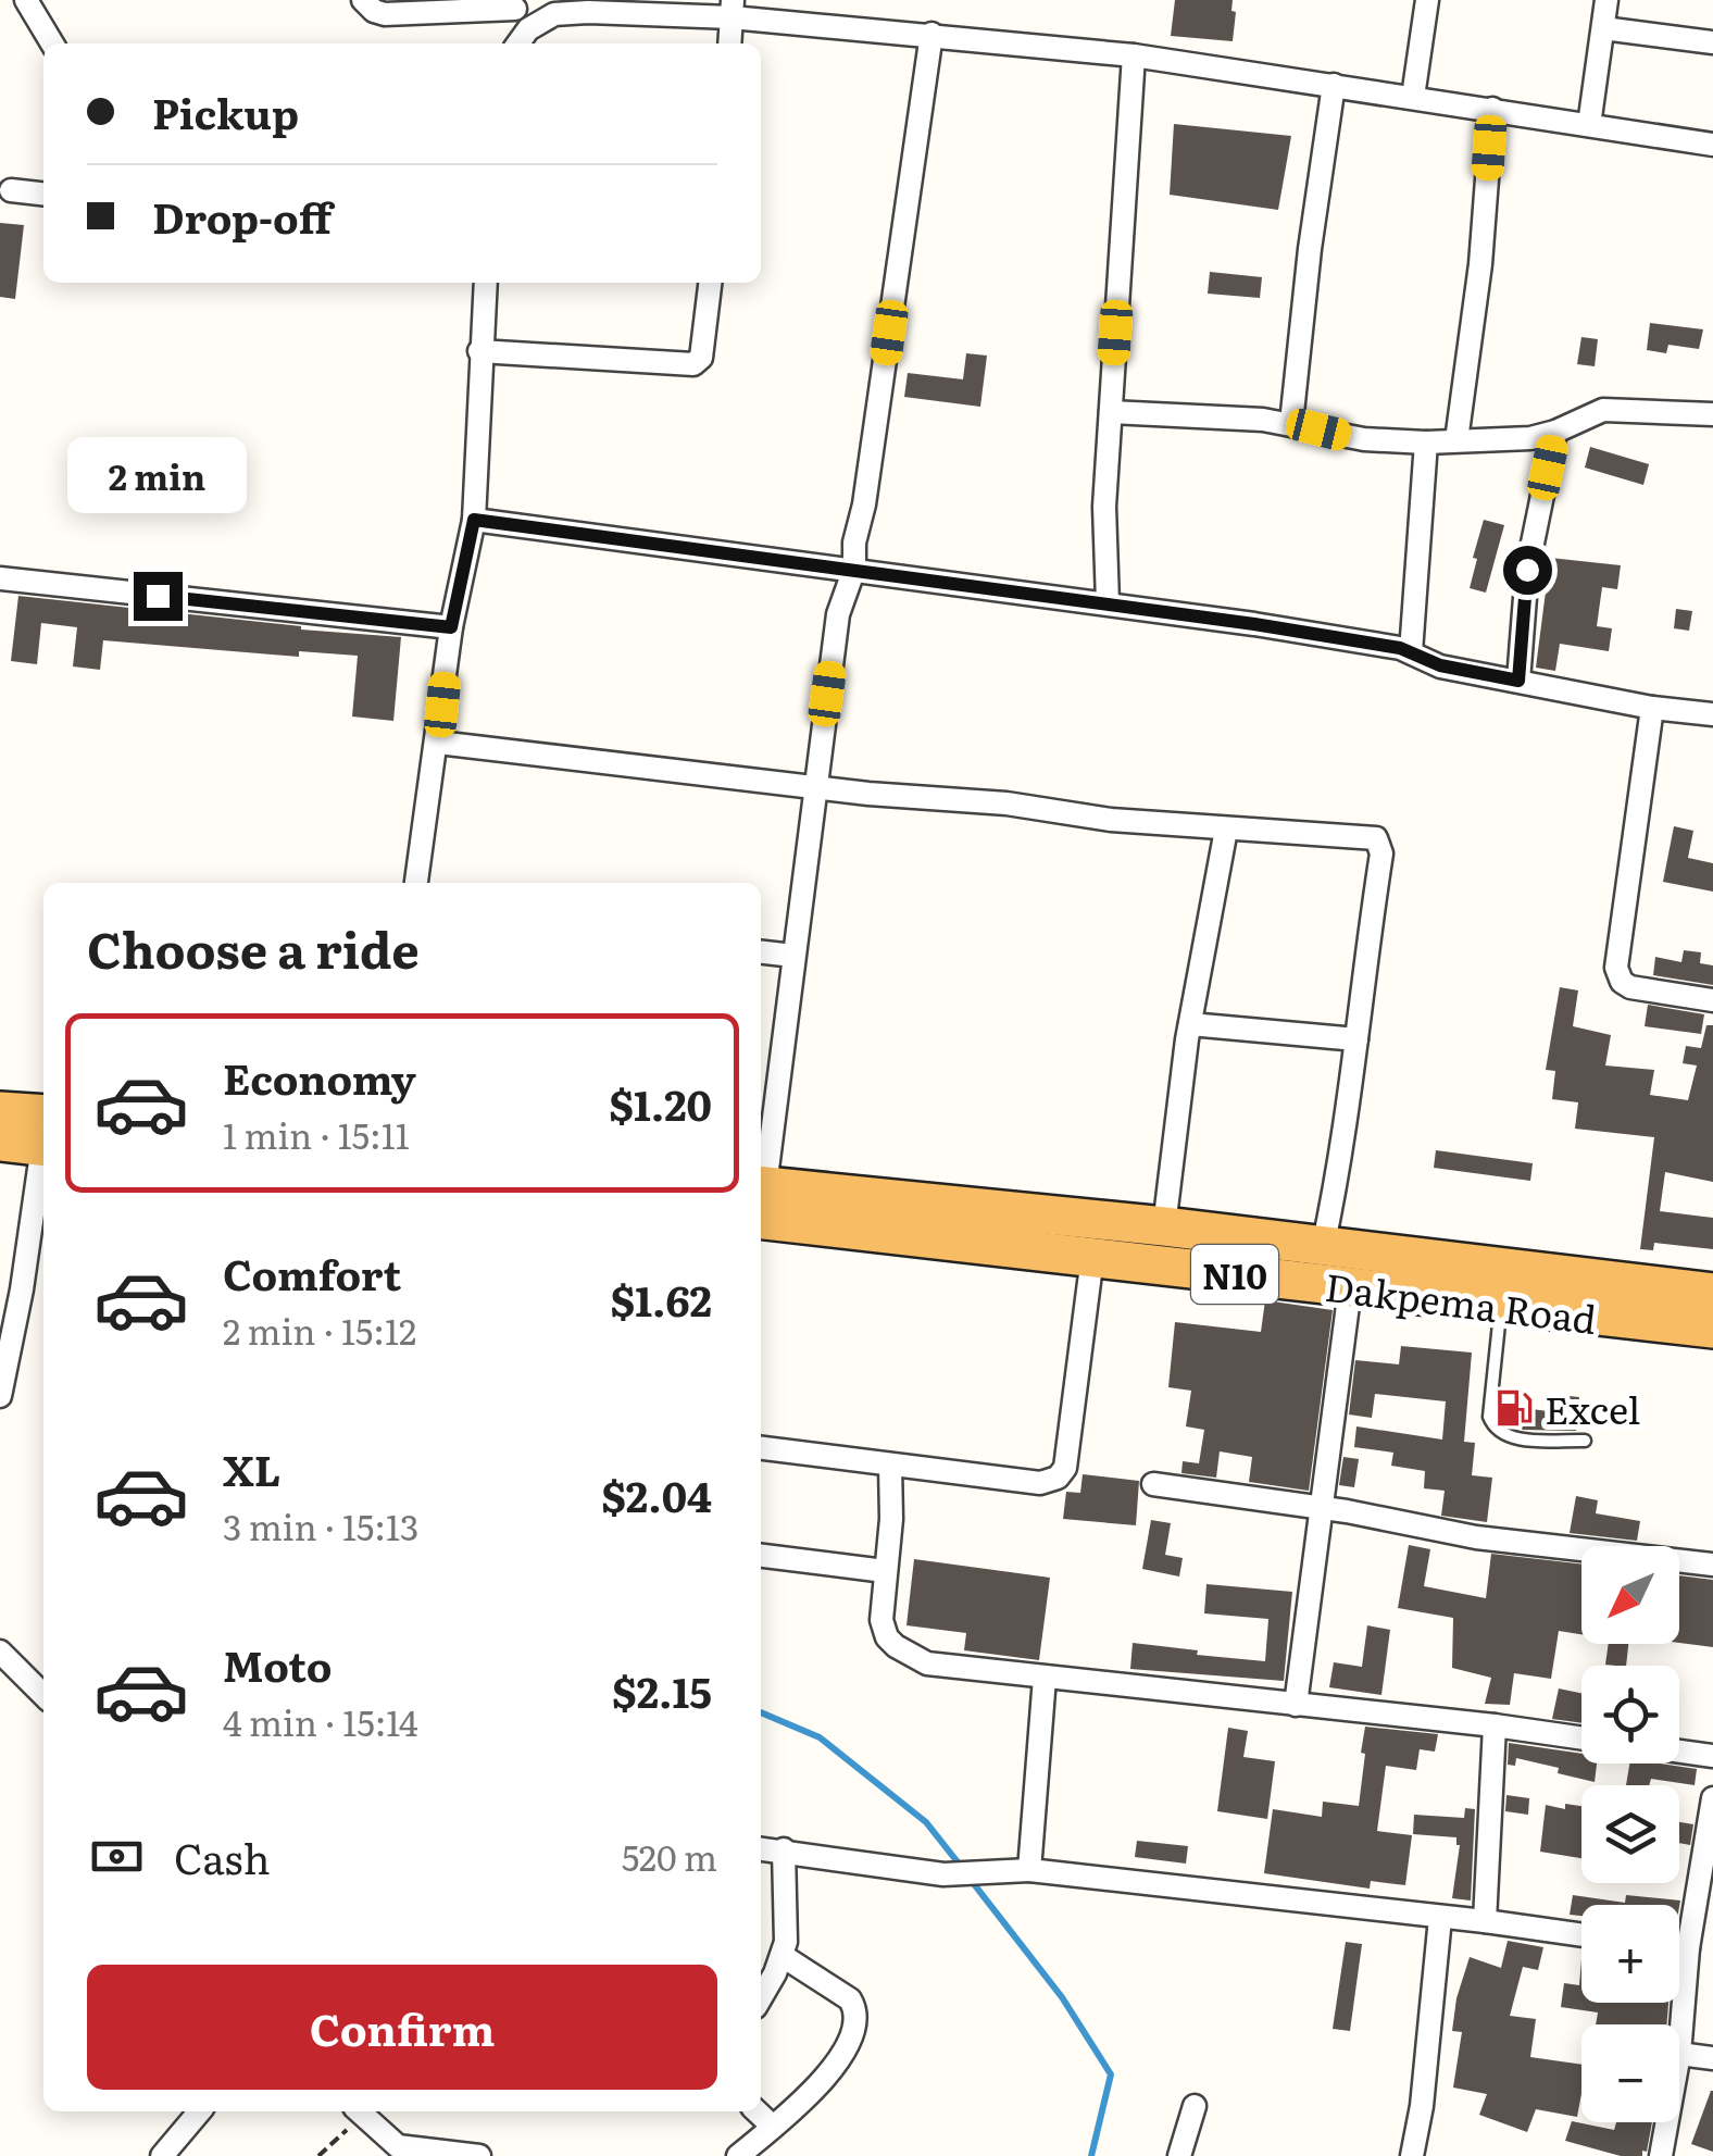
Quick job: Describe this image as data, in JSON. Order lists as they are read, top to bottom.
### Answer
{
  "streets": {
    "highway": ["N10", "Dakpema Road"]
  },
  "places": {
    "fuel station": ["Excel"]
  },
  "north": "bottom left",
  "page": {
    "banner": ["Pickup", "Drop-off"],
    "bubble": "2 min",
    "heading": "Choose a ride",
    "list": [
      {
        "name": "Economy",
        "note": "1 min · 15:11",
        "value": "$1.20"
      },
      {
        "name": "Comfort",
        "note": "2 min · 15:12",
        "value": "$1.62"
      },
      {
        "name": "XL",
        "note": "3 min · 15:13",
        "value": "$2.04"
      },
      {
        "name": "Moto",
        "note": "4 min · 15:14",
        "value": "$2.15"
      }
    ],
    "map_buttons": ["+", "−"],
    "pay": ["Cash", "520 m"],
    "buttons": "Confirm"
  }
}
